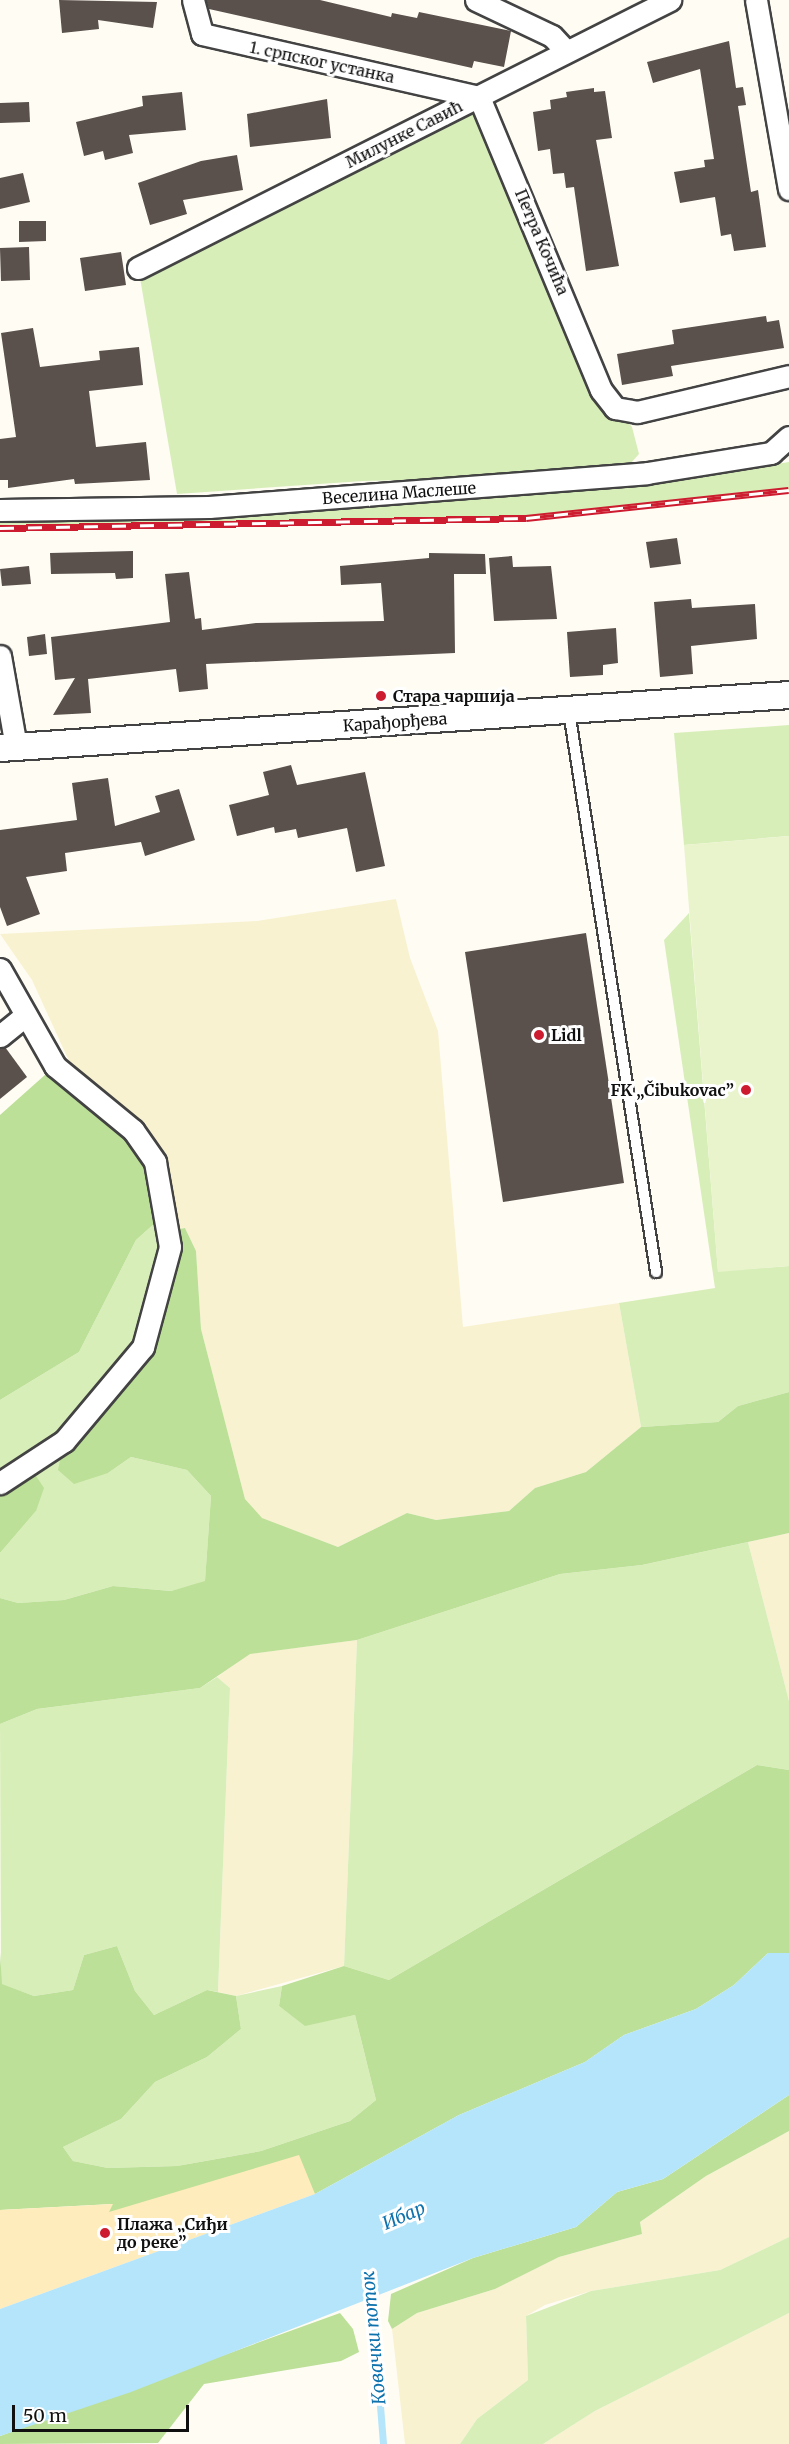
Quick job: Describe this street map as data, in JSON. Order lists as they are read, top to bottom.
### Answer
{
  "streets": {
    "street": [
      "1. српског устанка",
      "Милунке Савић",
      "Петра Кочића",
      "Веселина Маслеше",
      "Карађорђева"
    ]
  },
  "crossings": [
    ["1. српског устанка", "Милунке Савић"],
    ["1. српског устанка", "Петра Кочића"],
    ["Милунке Савић", "Петра Кочића"]
  ],
  "water": ["Ибар", "Ковачки поток"],
  "places": [
    "Стара чаршија",
    "Lidl",
    "FK „Čibukovac”",
    "Плажа „Сиђи до реке”"
  ],
  "scale_bar": "50 m"
}
